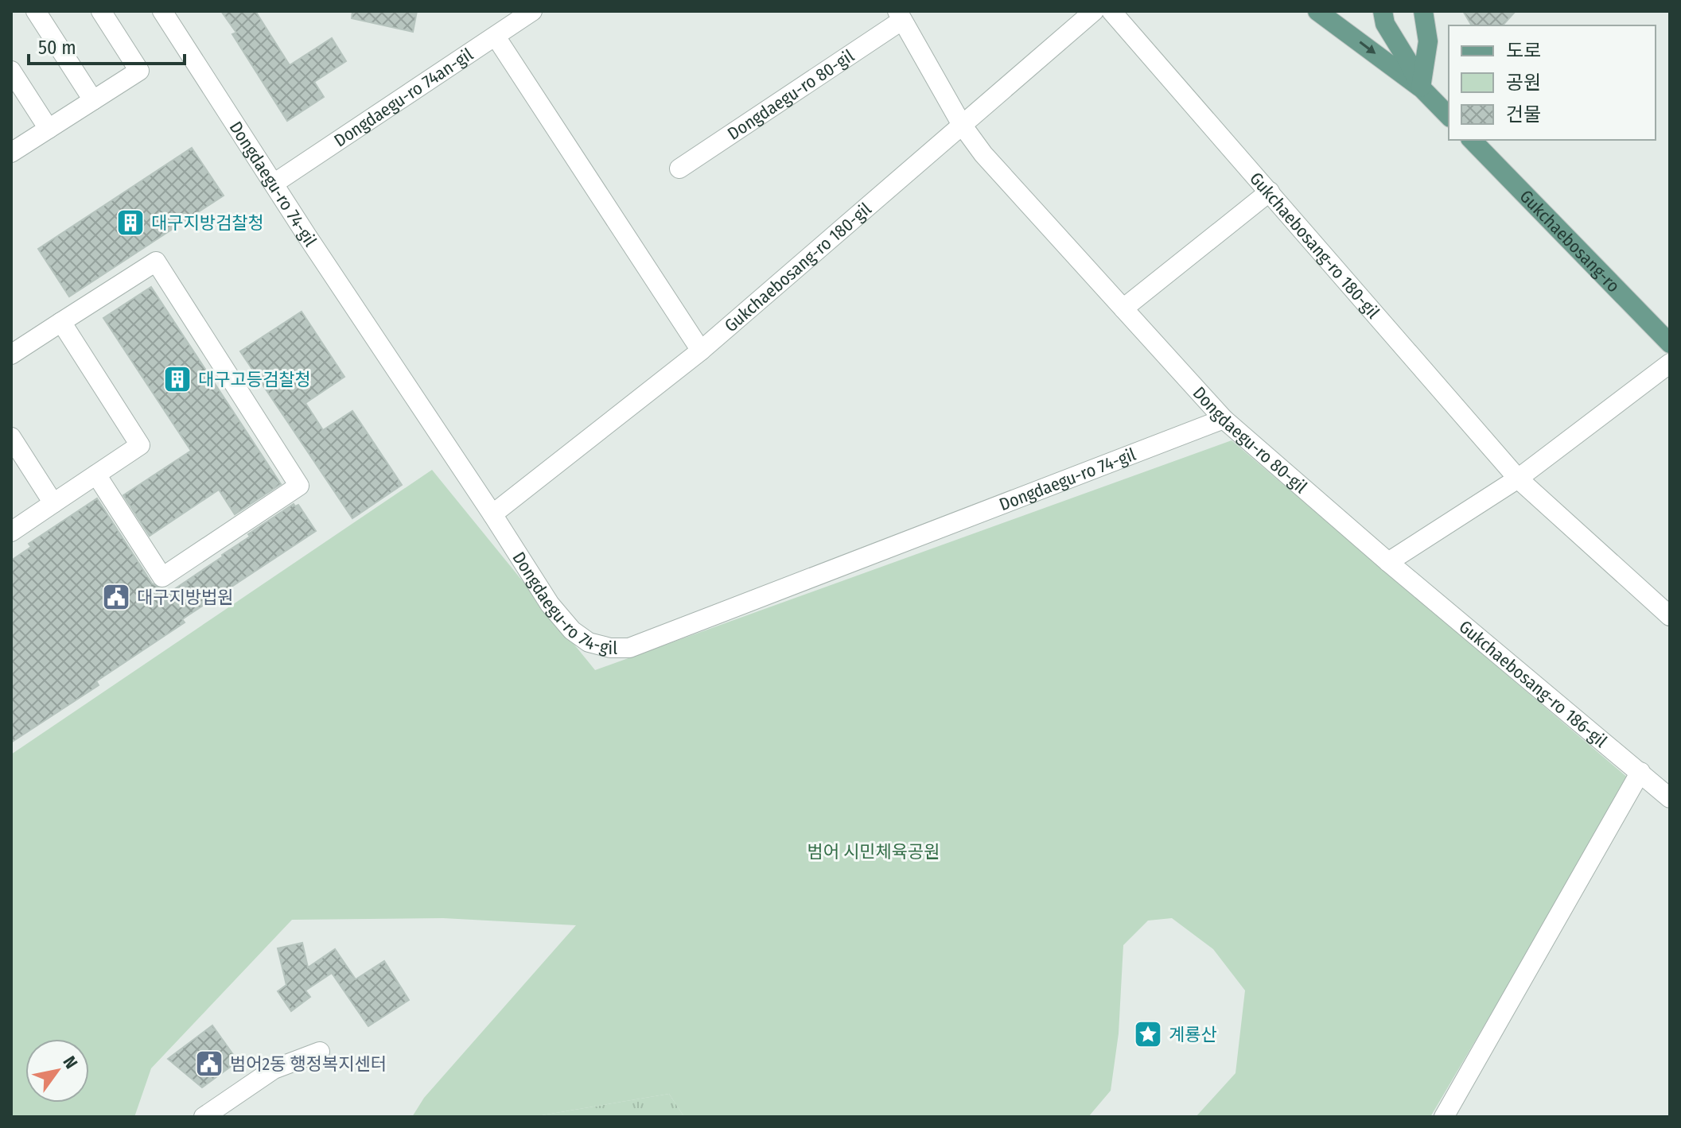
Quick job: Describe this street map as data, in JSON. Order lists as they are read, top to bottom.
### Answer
{
  "streets": {
    "main road": ["Gukchaebosang-ro"],
    "street": [
      "Dongdaegu-ro 80-gil",
      "Dongdaegu-ro 74an-gil",
      "Dongdaegu-ro 74-gil",
      "Gukchaebosang-ro 180-gil",
      "Gukchaebosang-ro 186-gil"
    ]
  },
  "crossings": [
    ["Dongdaegu-ro 80-gil", "Dongdaegu-ro 74-gil"],
    ["Dongdaegu-ro 80-gil", "Gukchaebosang-ro 180-gil"],
    ["Dongdaegu-ro 80-gil", "Gukchaebosang-ro 186-gil"],
    ["Dongdaegu-ro 74an-gil", "Dongdaegu-ro 74-gil"],
    ["Dongdaegu-ro 74-gil", "Gukchaebosang-ro 180-gil"]
  ],
  "parks": ["범어 시민체육공원"],
  "places": {
    "building": ["대구지방검찰청", "대구고등검찰청"],
    "public building": ["대구지방법원", "범어2동 행정복지센터"],
    "place": ["계룡산"]
  },
  "legend": ["도로", "공원", "건물"],
  "scale_bar": "50 m",
  "north": "top right"
}
